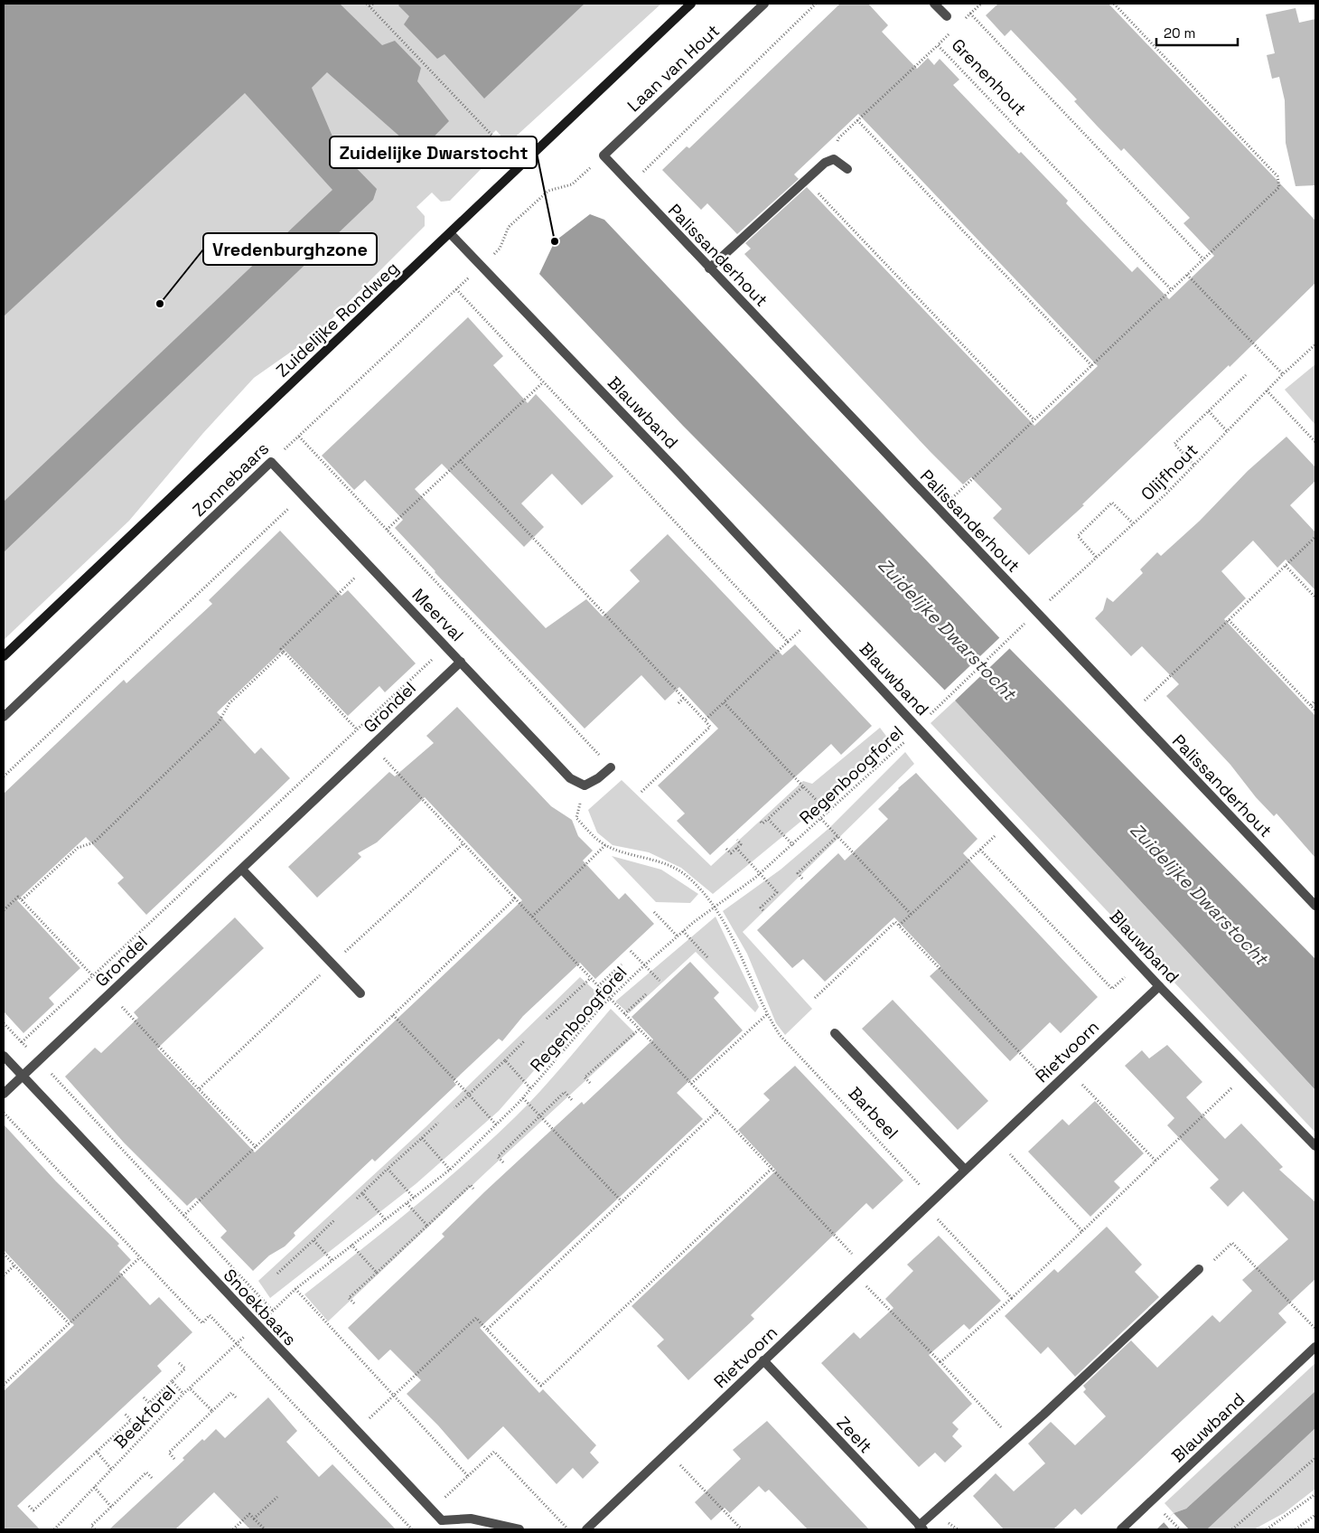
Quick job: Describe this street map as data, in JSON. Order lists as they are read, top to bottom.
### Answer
{
  "streets": {
    "main road": ["Zuidelijke Rondweg"],
    "street": [
      "Laan van Hout",
      "Grenenhout",
      "Palissanderhout",
      "Blauwband",
      "Zonnebaars",
      "Meerval",
      "Grondel",
      "Rietvoorn",
      "Barbeel",
      "Snoekbaars",
      "Zeelt"
    ],
    "path": ["Olijfhout", "Regenboogforel", "Beekforel"]
  },
  "crossings": [
    ["Laan van Hout", "Palissanderhout"],
    ["Laan van Hout", "Zonnebaars"],
    ["Palissanderhout", "Olijfhout"],
    ["Palissanderhout", "Zonnebaars"],
    ["Zuidelijke Rondweg", "Blauwband"],
    ["Blauwband", "Zonnebaars"],
    ["Blauwband", "Regenboogforel"],
    ["Blauwband", "Rietvoorn"],
    ["Olijfhout", "Regenboogforel"],
    ["Zonnebaars", "Meerval"],
    ["Meerval", "Grondel"],
    ["Grondel", "Snoekbaars"],
    ["Regenboogforel", "Barbeel"],
    ["Regenboogforel", "Snoekbaars"],
    ["Regenboogforel", "Beekforel"],
    ["Rietvoorn", "Barbeel"],
    ["Rietvoorn", "Zeelt"],
    ["Snoekbaars", "Beekforel"]
  ],
  "water": ["Zuidelijke Dwarstocht"],
  "places": ["Zuidelijke Dwarstocht", "Vredenburghzone"],
  "scale_bar": "20 m"
}
